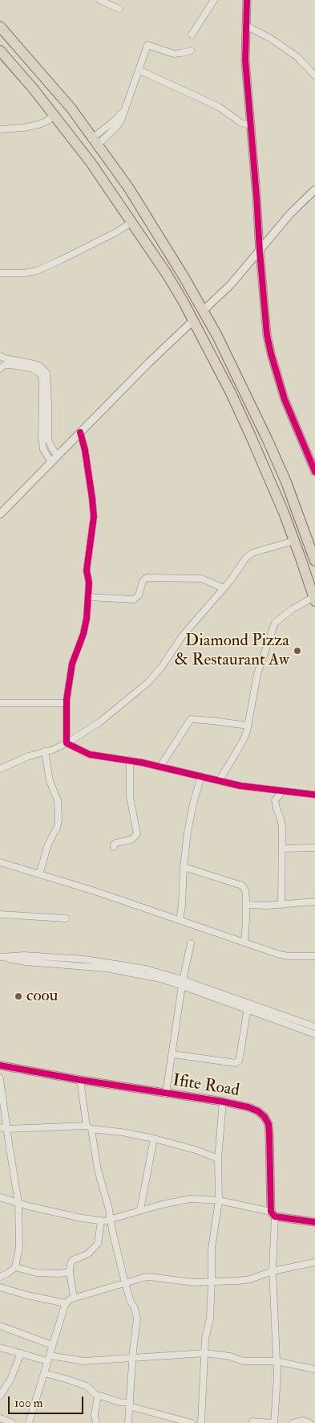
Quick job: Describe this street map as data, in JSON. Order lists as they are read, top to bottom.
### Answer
{
  "streets": {
    "street": ["Ifite Road"]
  },
  "places": ["Diamond Pizza & Restaurant Aw", "coou"],
  "scale_bar": "100 m"
}
